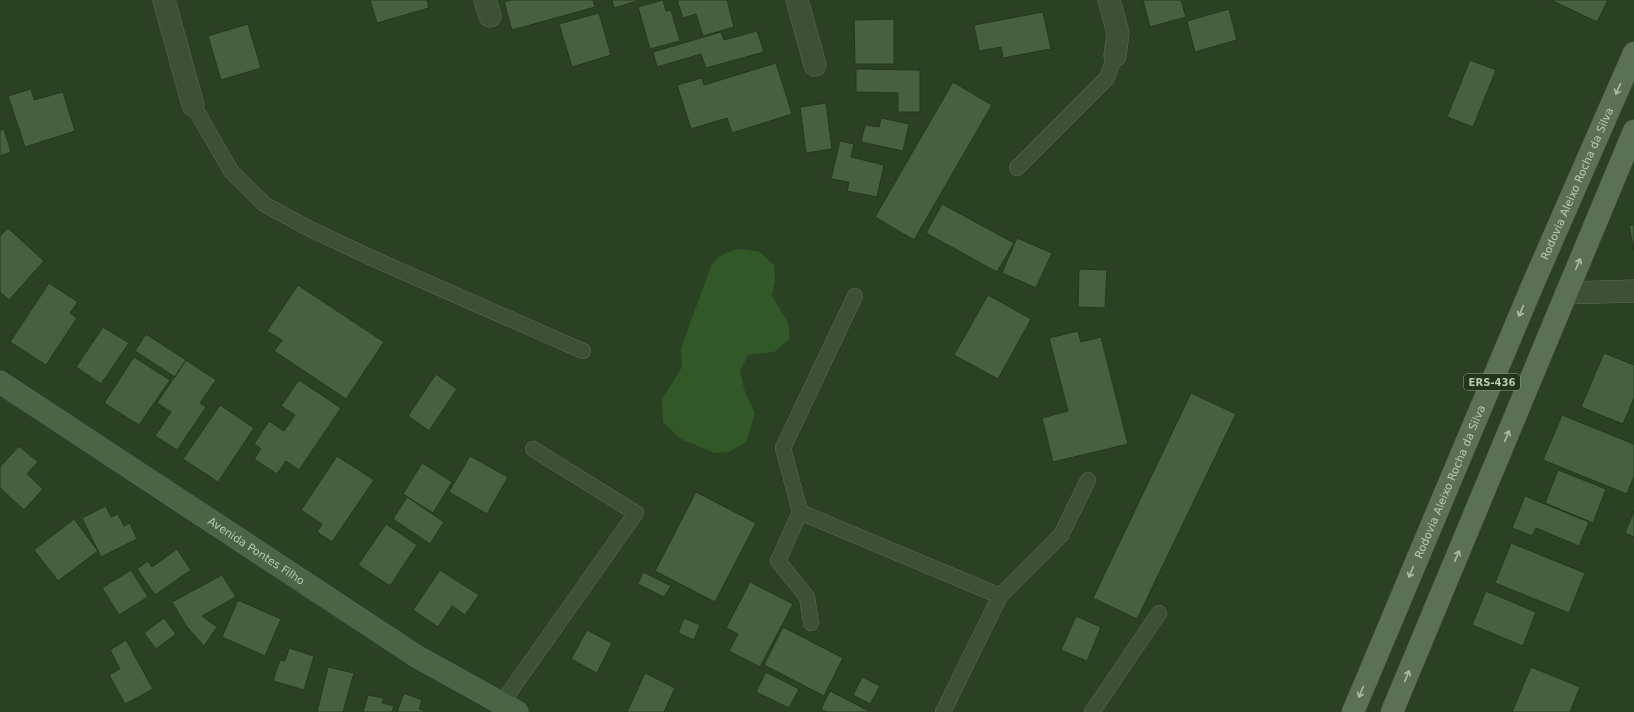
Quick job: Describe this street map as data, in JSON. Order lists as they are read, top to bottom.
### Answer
{
  "streets": {
    "main road": ["Rodovia Aleixo Rocha da Silva", "ERS-436"],
    "street": ["Avenida Pontes Filho"]
  }
}
